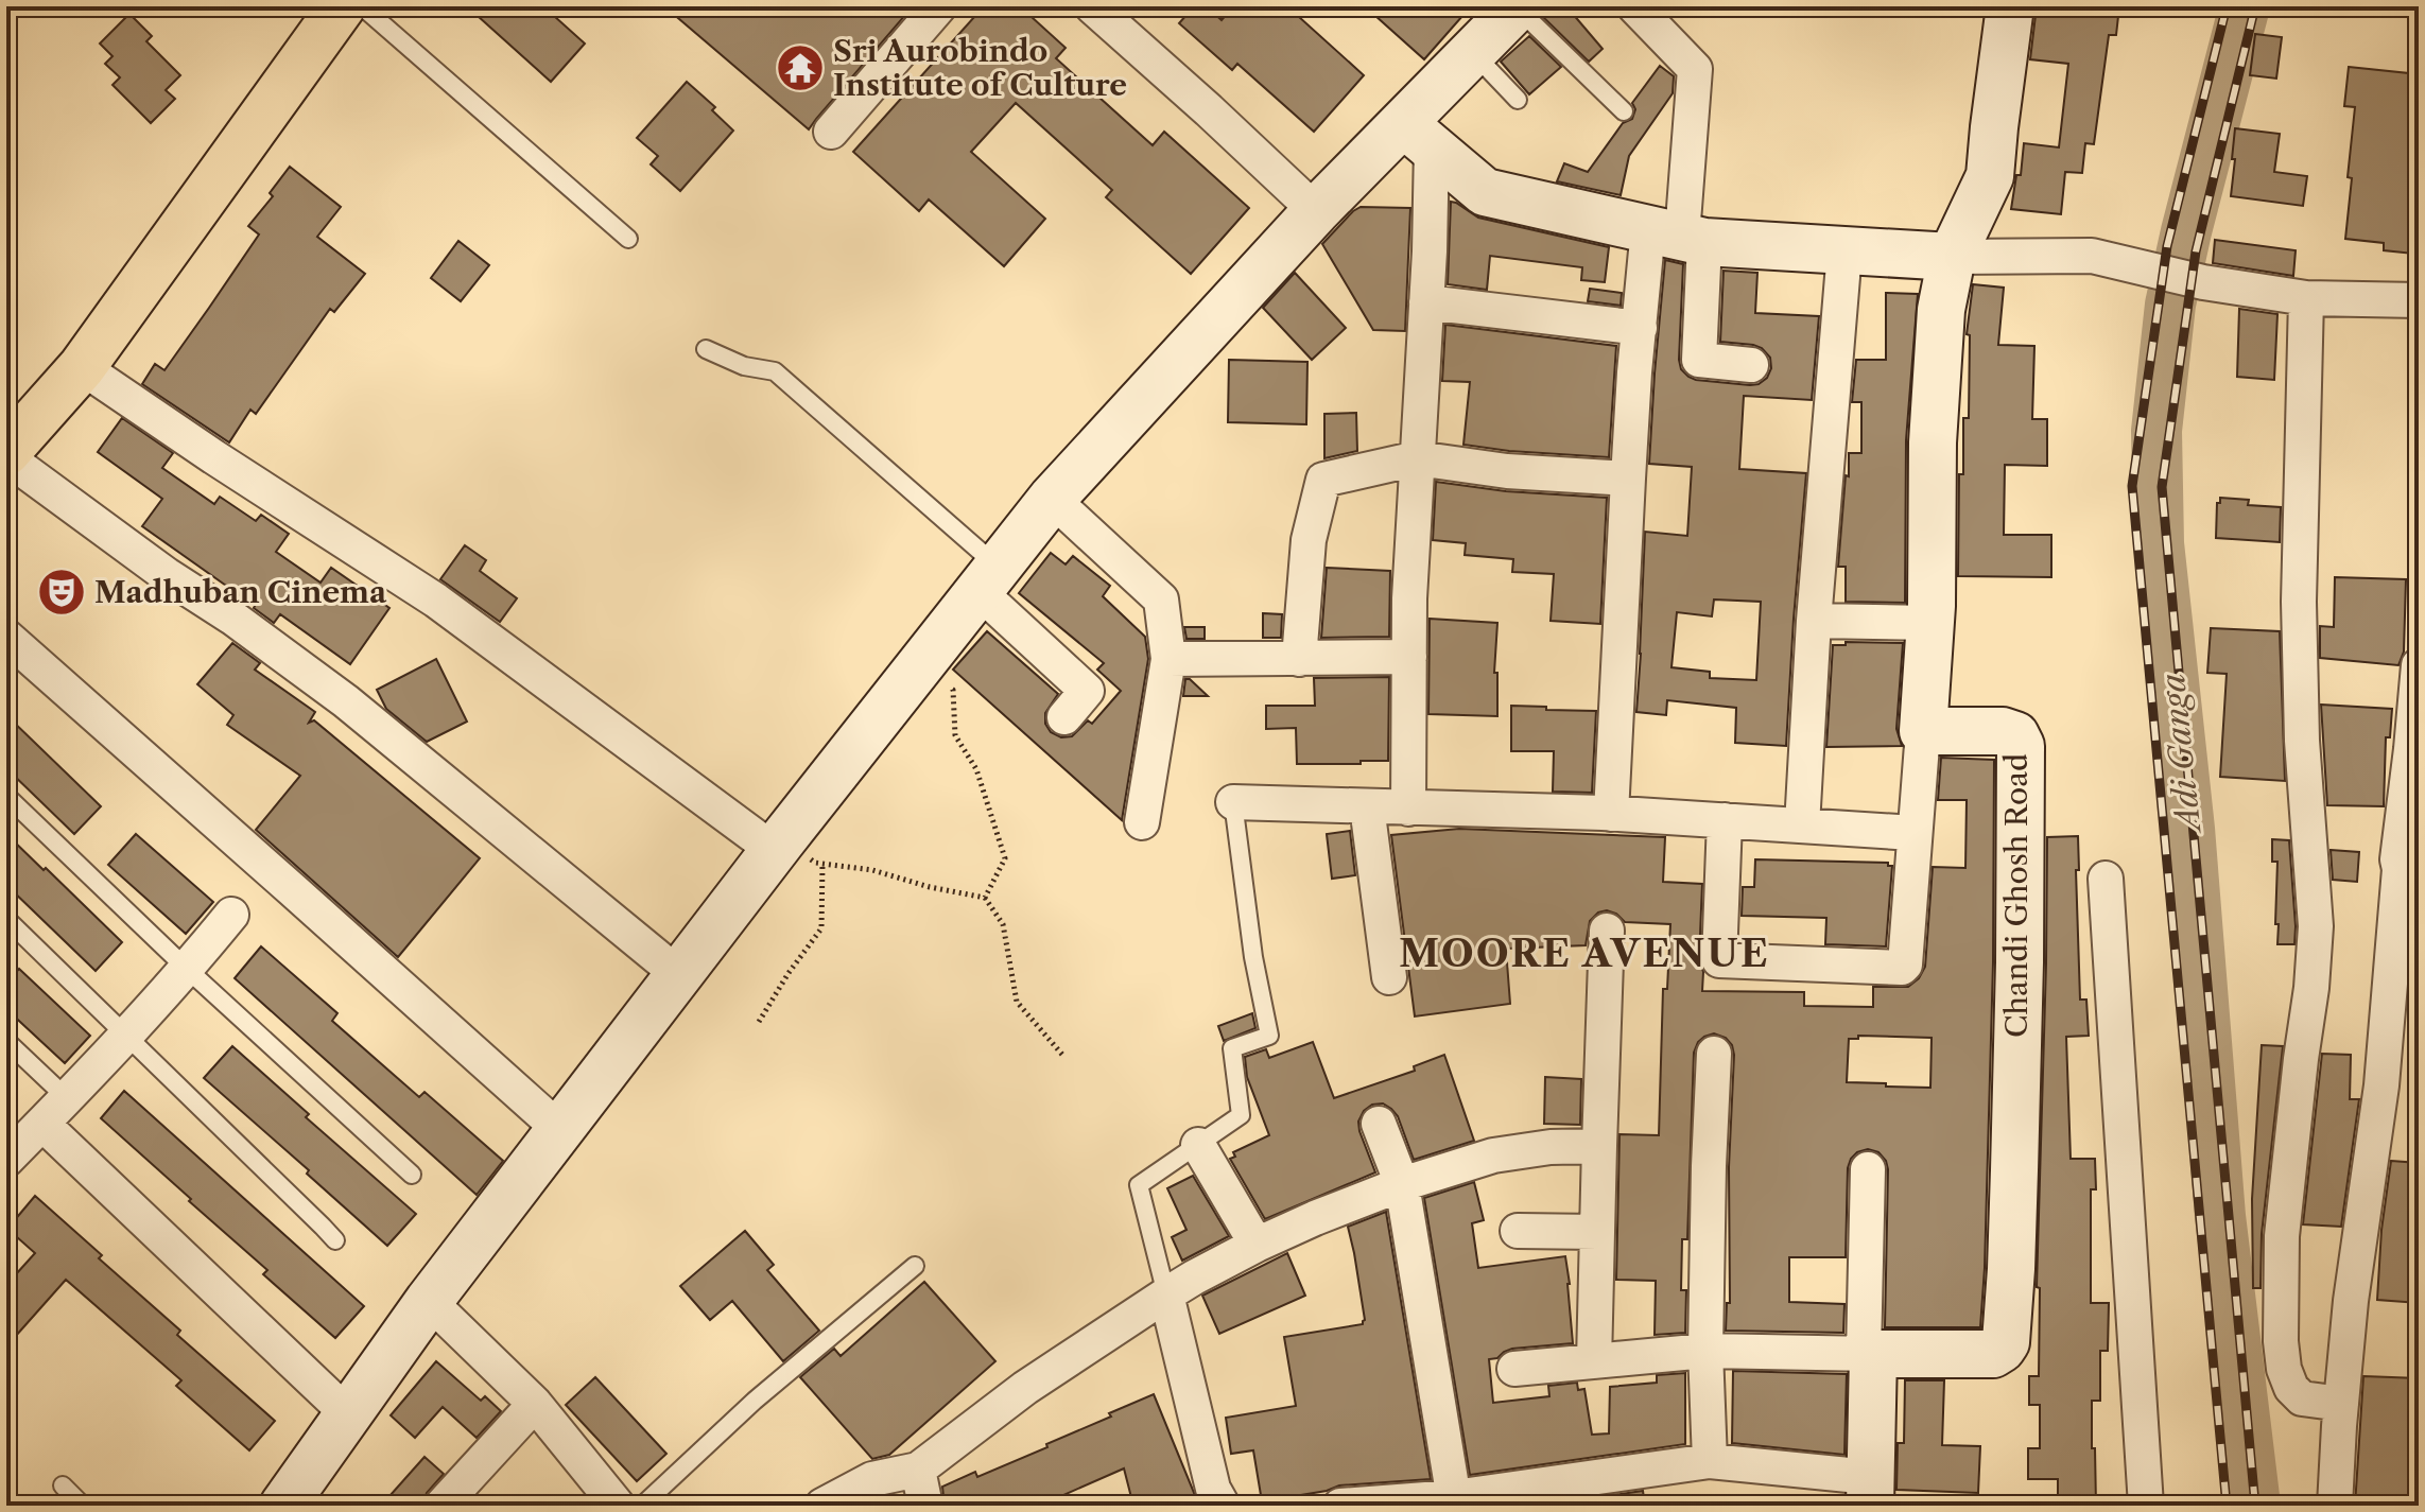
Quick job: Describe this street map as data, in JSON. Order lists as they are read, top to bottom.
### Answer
{
  "streets": {
    "street": ["Chandi Ghosh Road"]
  },
  "districts": ["MOORE AVENUE"],
  "water": ["Adi Ganga"],
  "places": {
    "temple": ["Sri Aurobindo Institute of Culture"],
    "theatre": ["Madhuban Cinema"]
  }
}
